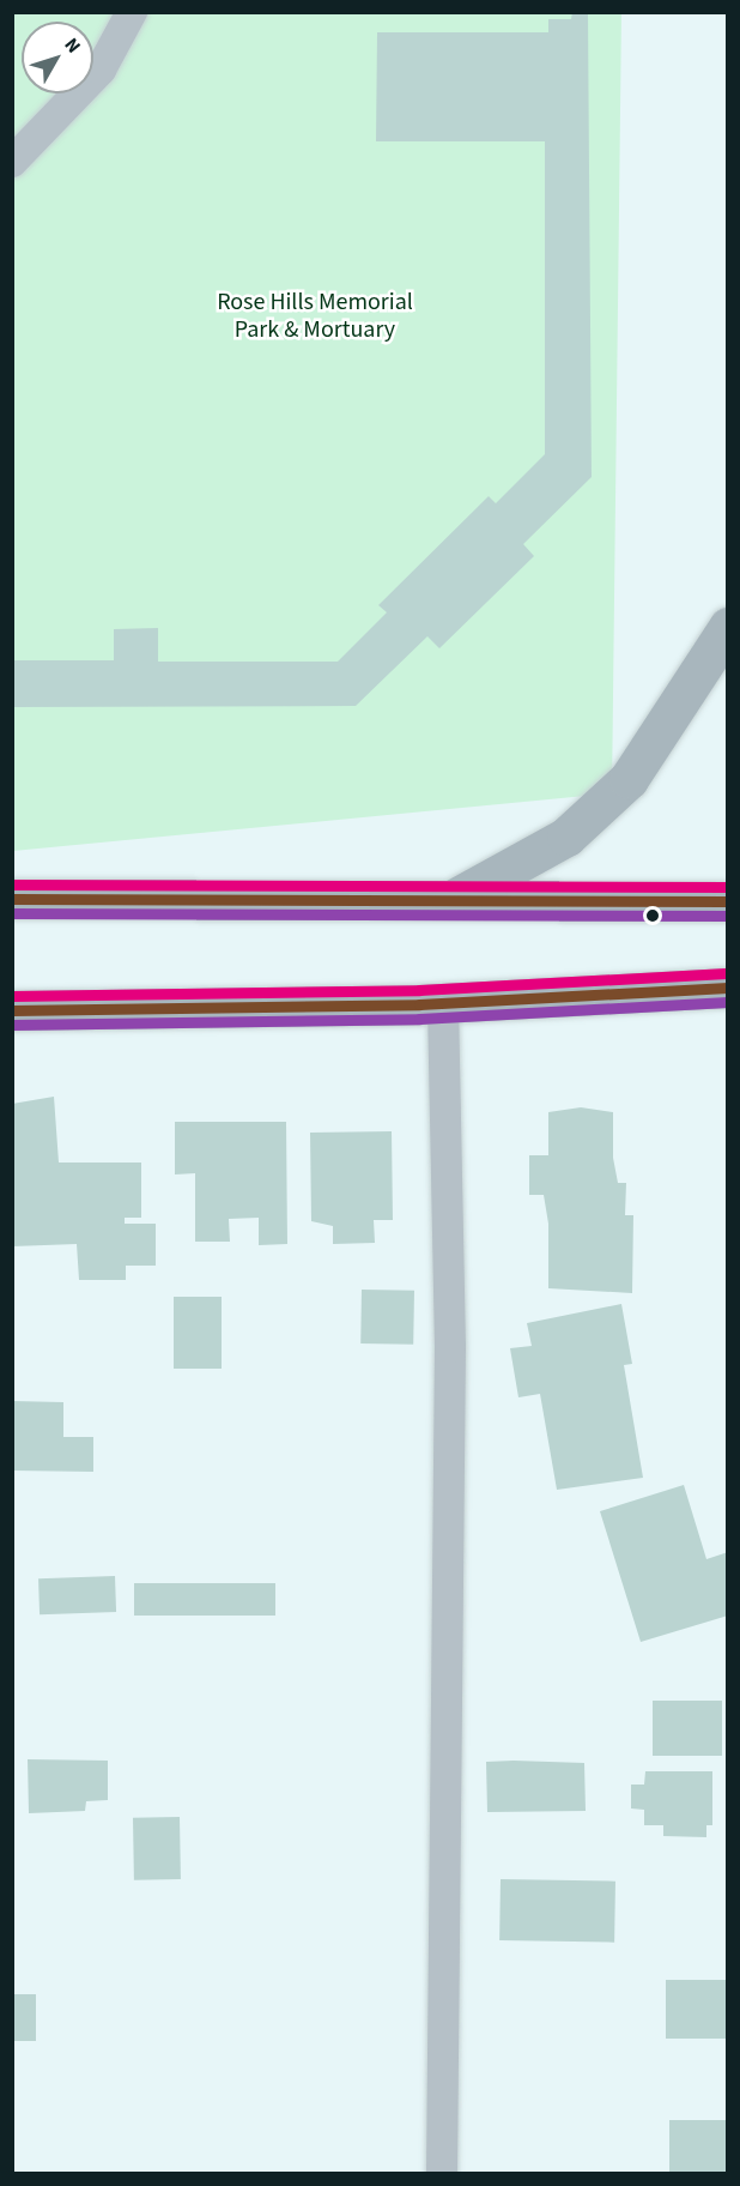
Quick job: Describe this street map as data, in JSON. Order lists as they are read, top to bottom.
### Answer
{
  "parks": ["Rose Hills Memorial Park & Mortuary"],
  "north": "top right"
}
